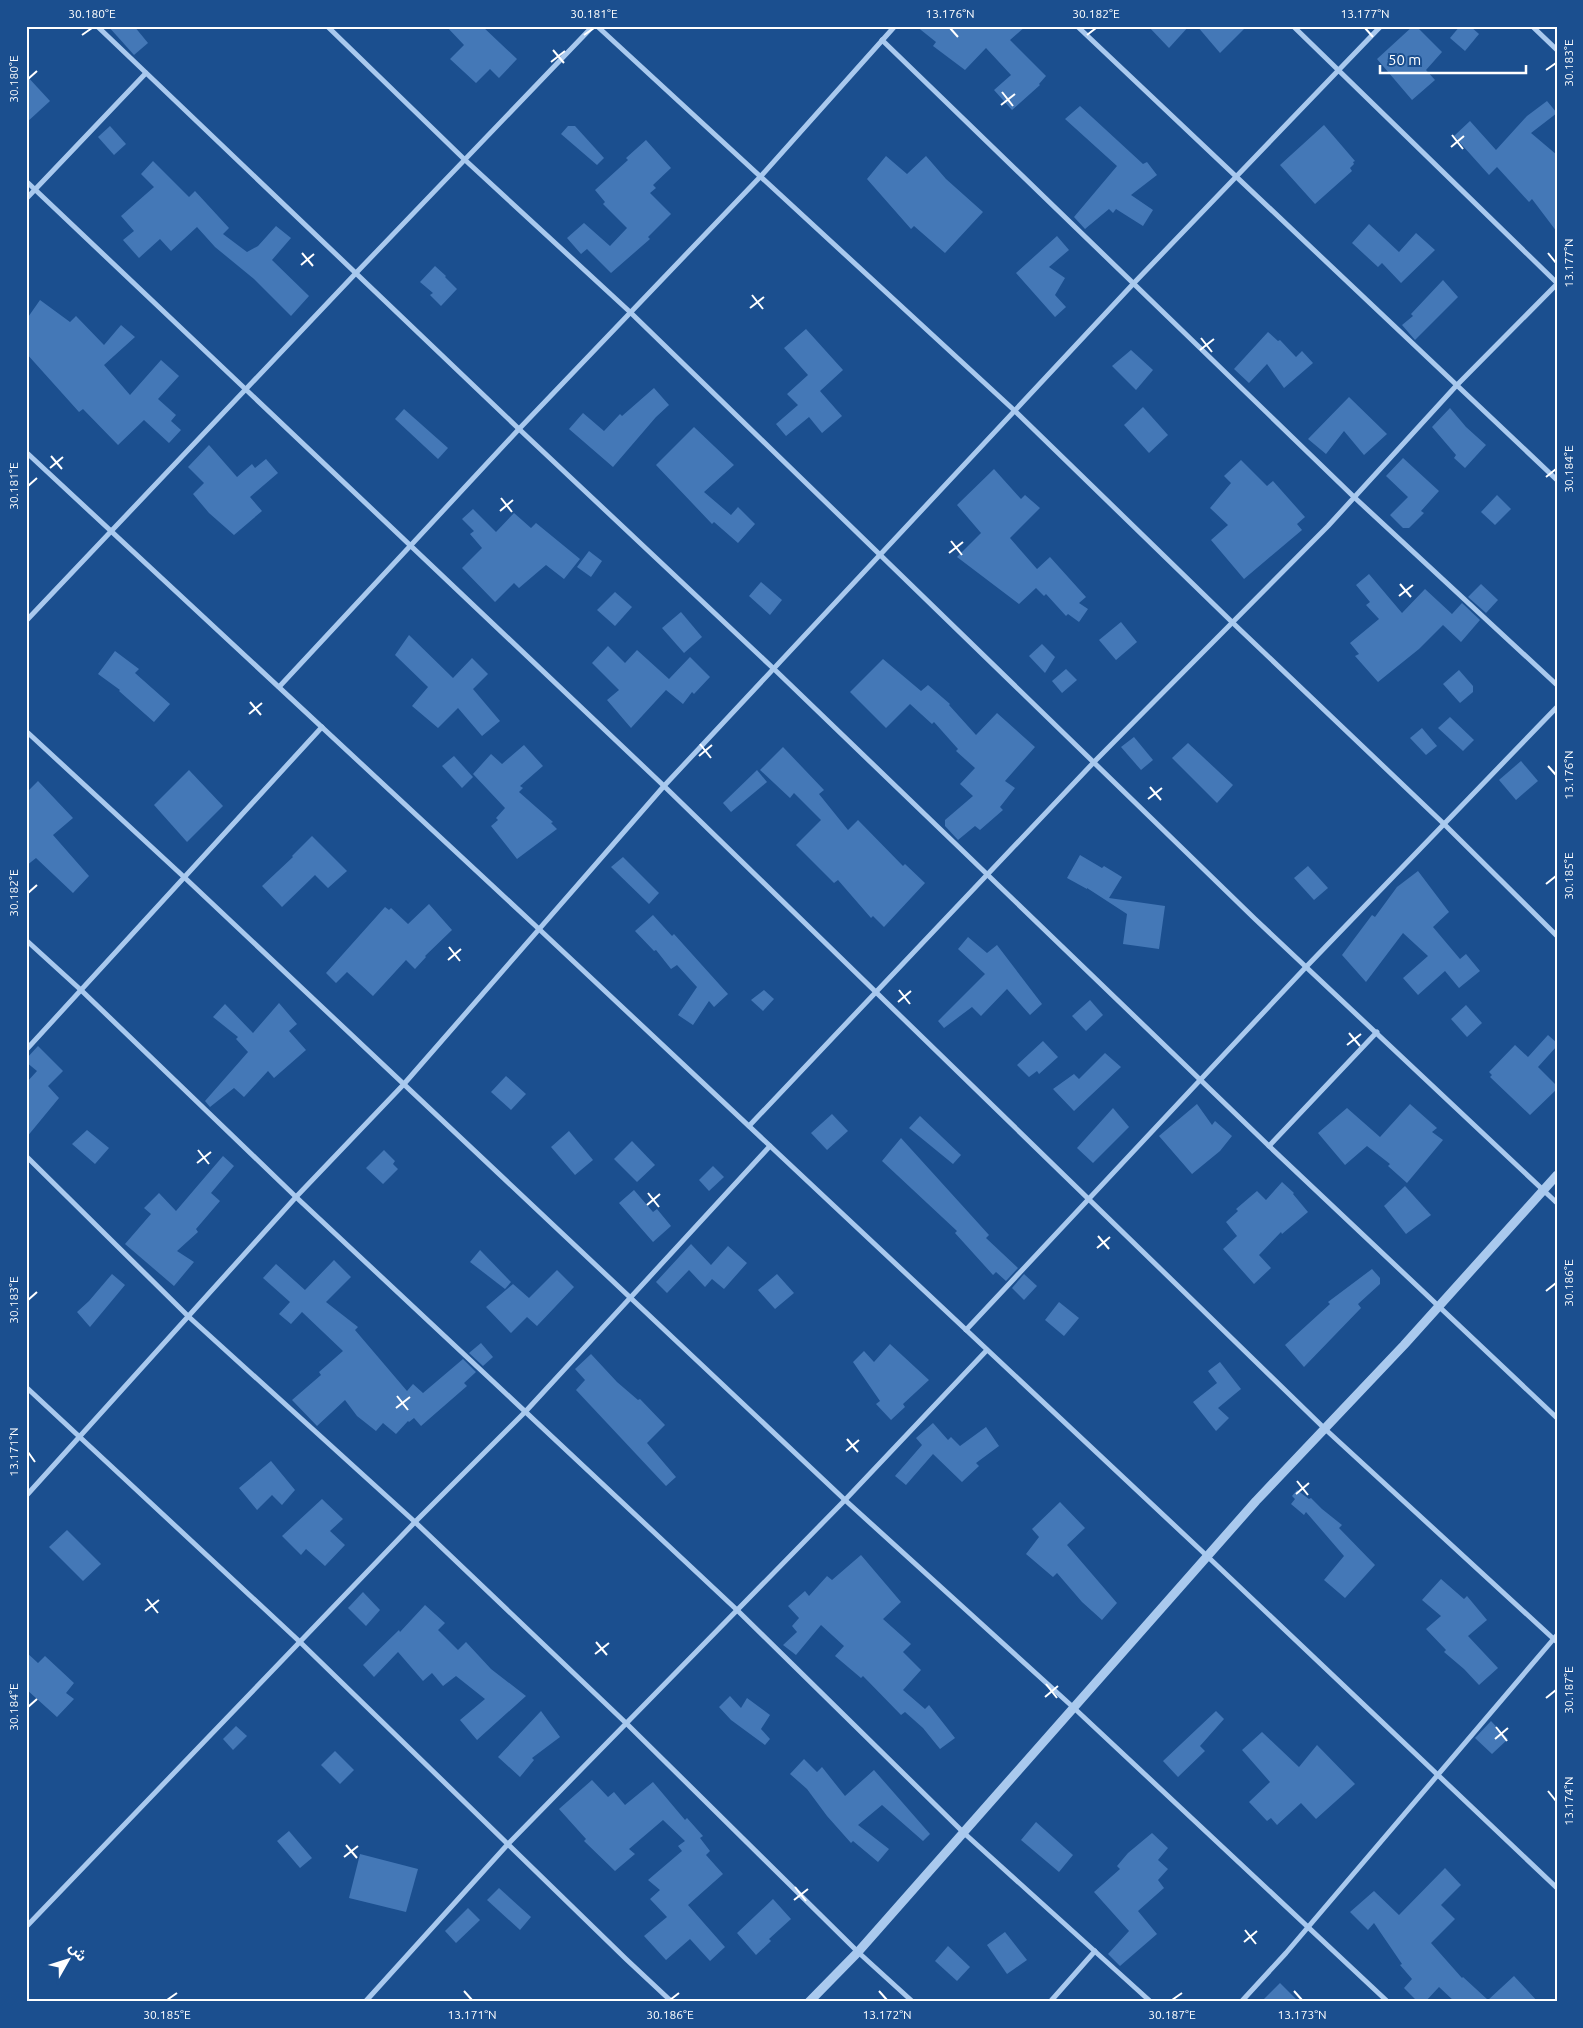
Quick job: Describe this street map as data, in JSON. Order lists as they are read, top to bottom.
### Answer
{
  "scale_bar": "50 m",
  "north": "top right",
  "coordinates": [
    "30.180°E",
    "30.181°E",
    "13.176°N",
    "30.182°E",
    "13.177°N",
    "30.183°E",
    "30.184°E",
    "30.185°E",
    "30.186°E",
    "13.171°N",
    "30.187°E",
    "13.174°N",
    "13.172°N",
    "13.173°N"
  ]
}
